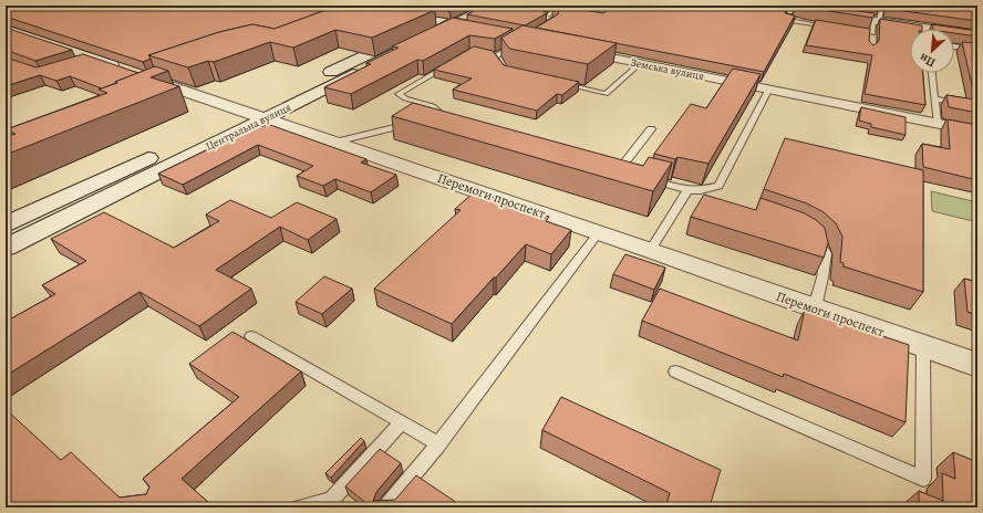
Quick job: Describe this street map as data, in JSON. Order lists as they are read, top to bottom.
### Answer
{
  "streets": {
    "street": ["Земська вулиця", "Центральна вулиця", "Перемоги проспект"]
  },
  "crossings": [
    ["Центральна вулиця", "Перемоги проспект"]
  ],
  "north": "bottom left"
}
